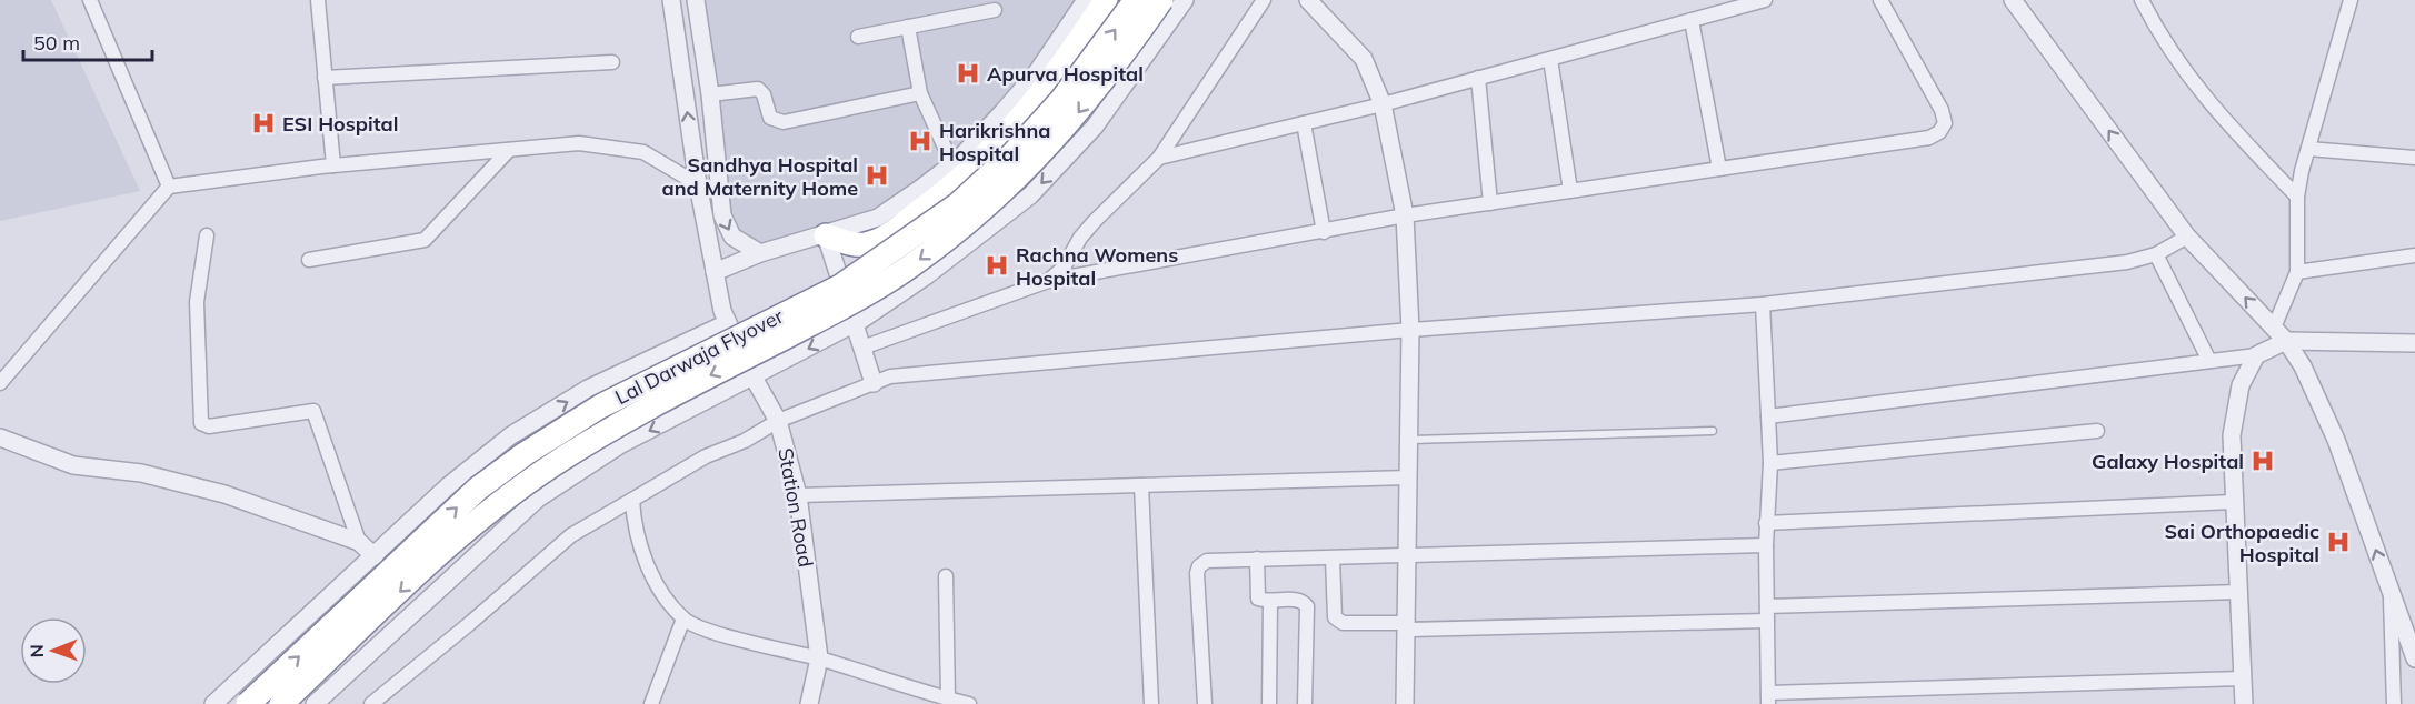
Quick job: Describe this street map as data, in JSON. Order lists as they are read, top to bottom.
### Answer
{
  "streets": {
    "highway": ["Lal Darwaja Flyover"],
    "street": ["Station Road"]
  },
  "places": {
    "hospital": [
      "Apurva Hospital",
      "ESI Hospital",
      "Harikrishna Hospital",
      "Sandhya Hospital and Maternity Home",
      "Rachna Womens Hospital",
      "Galaxy Hospital",
      "Sai Orthopaedic Hospital"
    ]
  },
  "scale_bar": "50 m",
  "north": "left"
}
